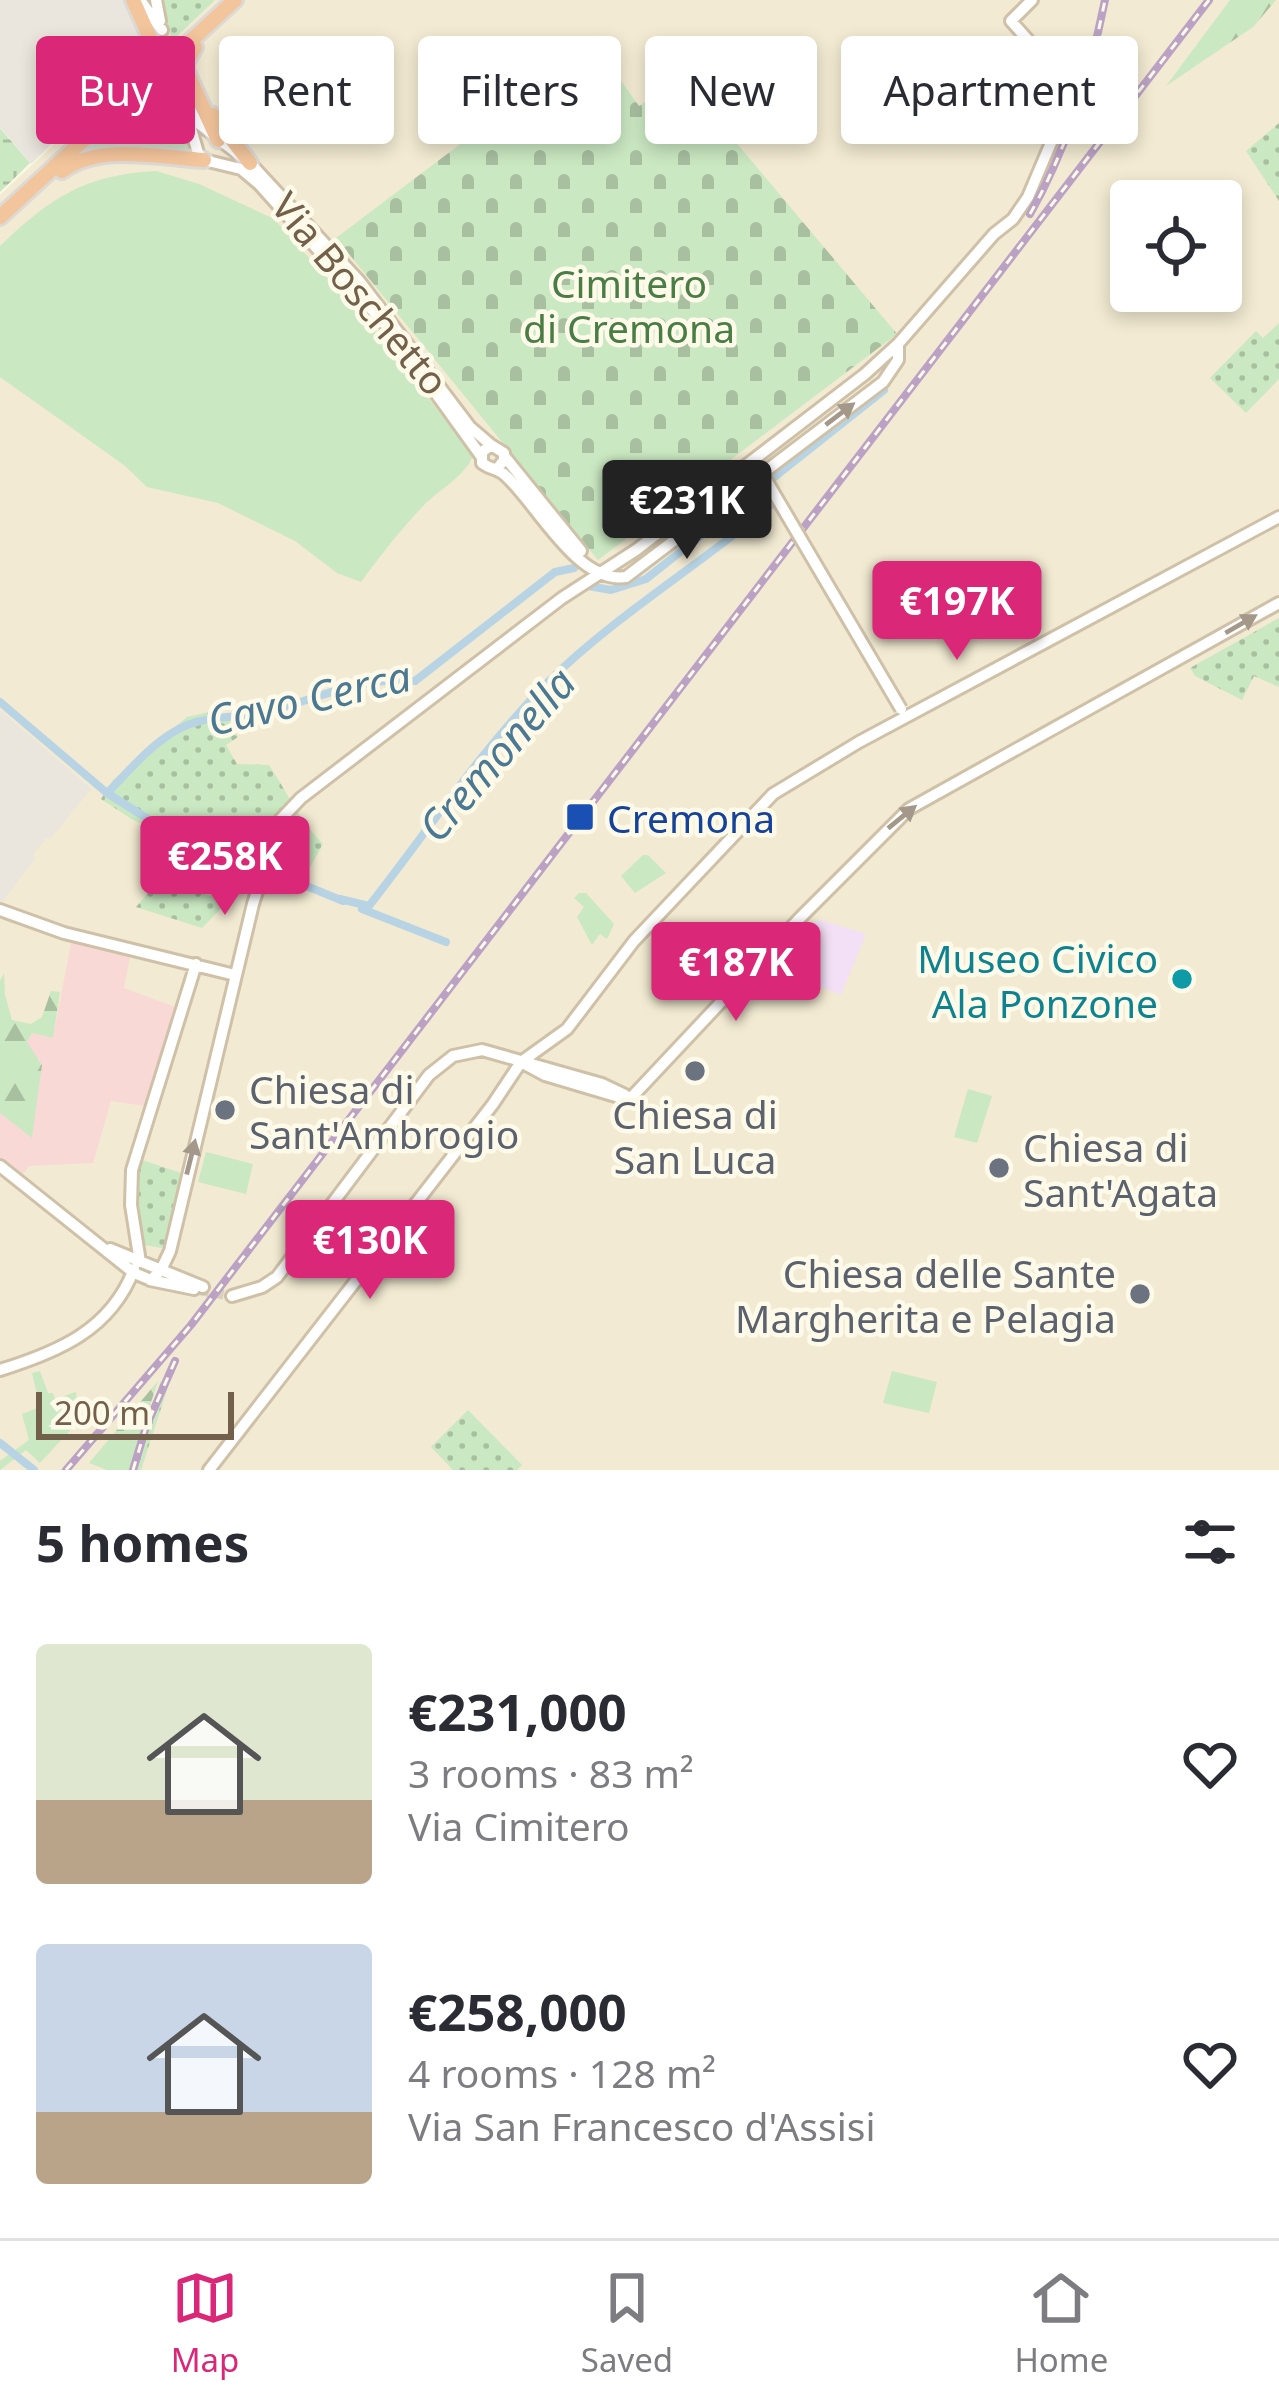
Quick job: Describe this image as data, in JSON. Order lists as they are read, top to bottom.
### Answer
{
  "streets": {
    "street": ["Via Boschetto"]
  },
  "water": ["Cavo Cerca", "Cremonella"],
  "parks": ["Cimitero di Cremona"],
  "places": {
    "transit": ["Cremona"],
    "other": [
      "Museo Civico Ala Ponzone",
      "Chiesa di San Luca",
      "Chiesa di Sant'Ambrogio",
      "Chiesa di Sant'Agata",
      "Chiesa delle Sante Margherita e Pelagia"
    ]
  },
  "scale_bar": "200 m",
  "page": {
    "chip": [
      "Buy",
      "Rent",
      "Filters",
      "New",
      "Apartment"
    ],
    "price": [
      "€231K",
      "€197K",
      "€258K",
      "€187K",
      "€130K"
    ],
    "scale": "200 m",
    "heading": "5 homes",
    "list": [
      {
        "name": "€231,000",
        "note": "3 rooms · 83 m² · Via Cimitero"
      },
      {
        "name": "€258,000",
        "note": "4 rooms · 128 m² · Via San Francesco d'Assisi"
      }
    ],
    "tabs": ["Map", "Saved", "Home"]
  }
}
